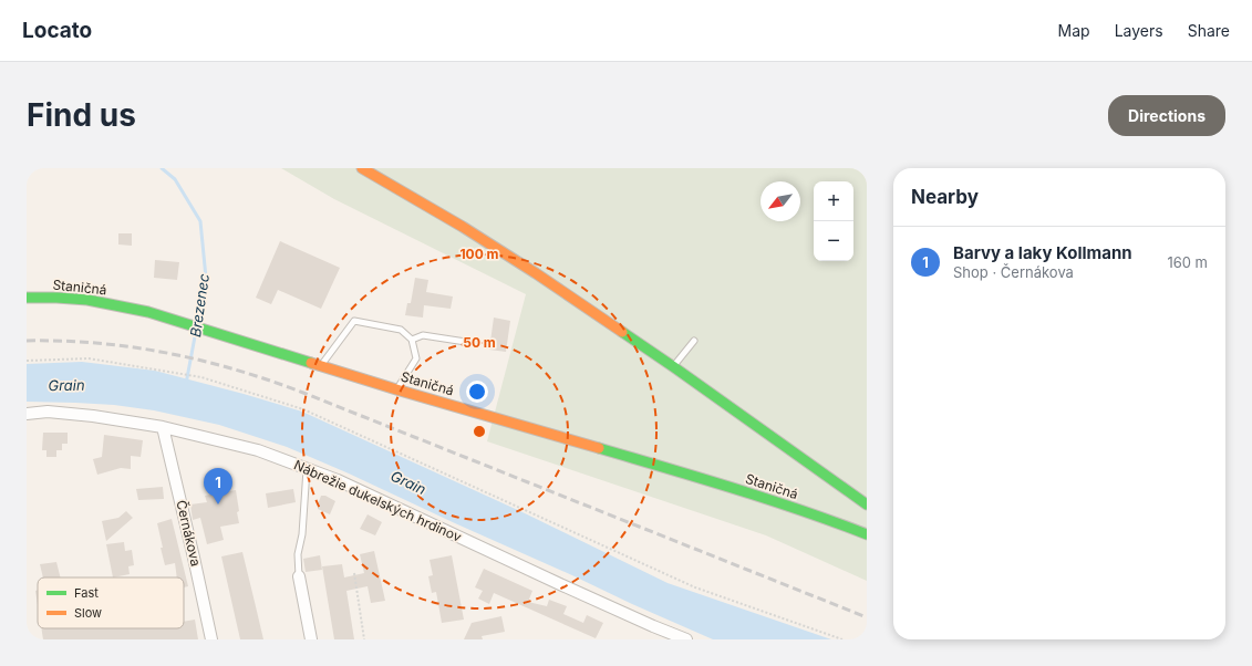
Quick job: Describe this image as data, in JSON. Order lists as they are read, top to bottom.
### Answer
{
  "streets": {
    "street": ["Staničná", "Nábrežie dukelských hrdinov", "Černákova"]
  },
  "crossings": [
    ["Nábrežie dukelských hrdinov", "Černákova"]
  ],
  "water": ["Brezenec", "Grain"],
  "legend": ["Fast", "Slow"],
  "north": "bottom left",
  "page": {
    "header": "Locato",
    "nav": ["Map", "Layers", "Share"],
    "buttons": "Directions",
    "title": "Find us",
    "heading": "Nearby",
    "map_buttons": ["+", "−"],
    "list": [
      {
        "mark": "1",
        "name": "Barvy a laky Kollmann",
        "note": "Shop · Černákova",
        "value": "160 m"
      }
    ],
    "pins": "1"
  },
  "rings": ["100 m", "50 m"]
}
